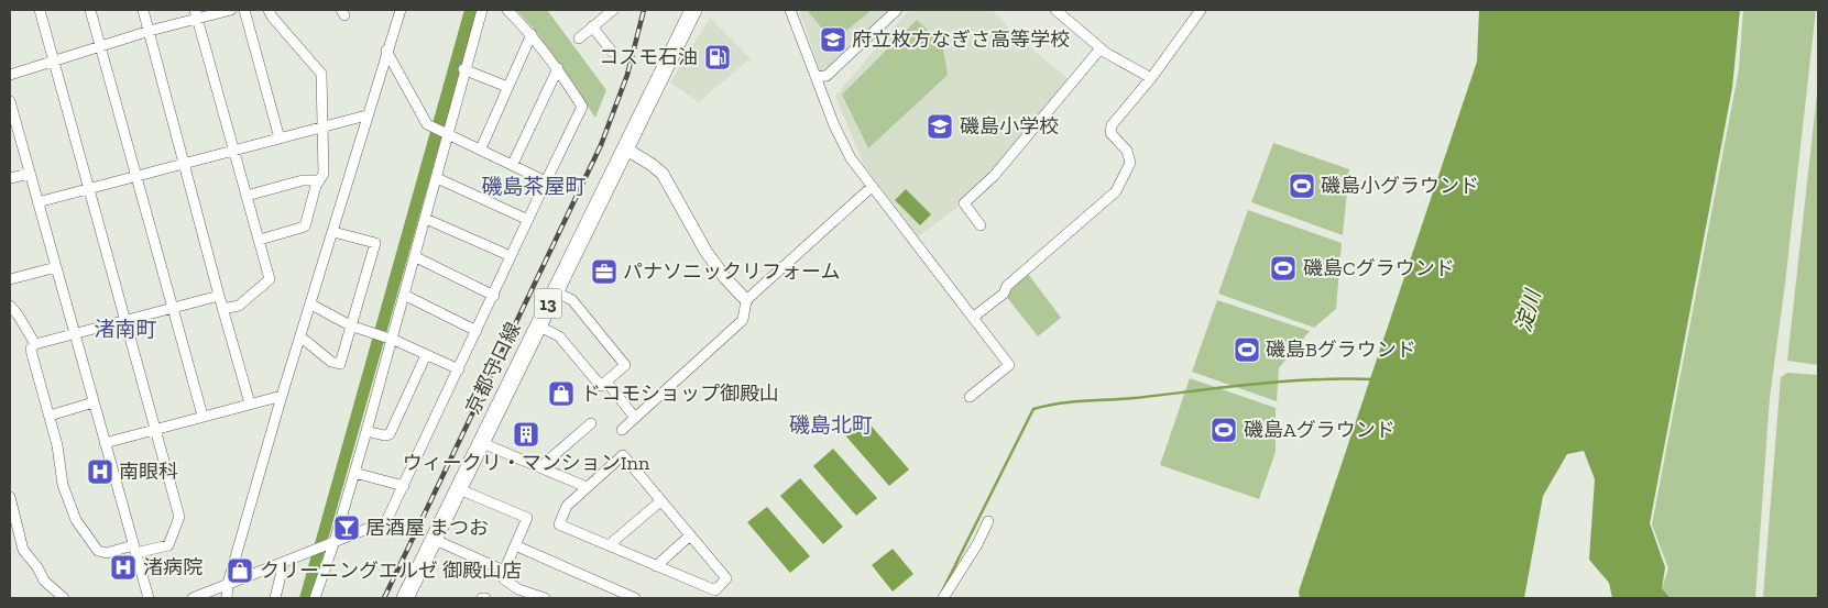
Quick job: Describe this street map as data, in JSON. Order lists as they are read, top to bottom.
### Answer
{
  "streets": {
    "main road": ["13", "京都守口線"]
  },
  "districts": ["磯島茶屋町", "渚南町", "磯島北町"],
  "water": ["淀川"],
  "places": {
    "school or university": ["府立枚方なぎさ高等学校", "磯島小学校"],
    "fuel station": ["コスモ石油"],
    "sports": [
      "磯島小グラウンド",
      "磯島Cグラウンド",
      "磯島Bグラウンド",
      "磯島Aグラウンド"
    ],
    "office": ["パナソニックリフォーム"],
    "shop": ["ドコモショップ御殿山", "クリーニングエルゼ 御殿山店"],
    "building": ["ウィークリ・マンションInn"],
    "hospital": ["南眼科", "渚病院"],
    "bar": ["居酒屋 まつお"]
  }
}
